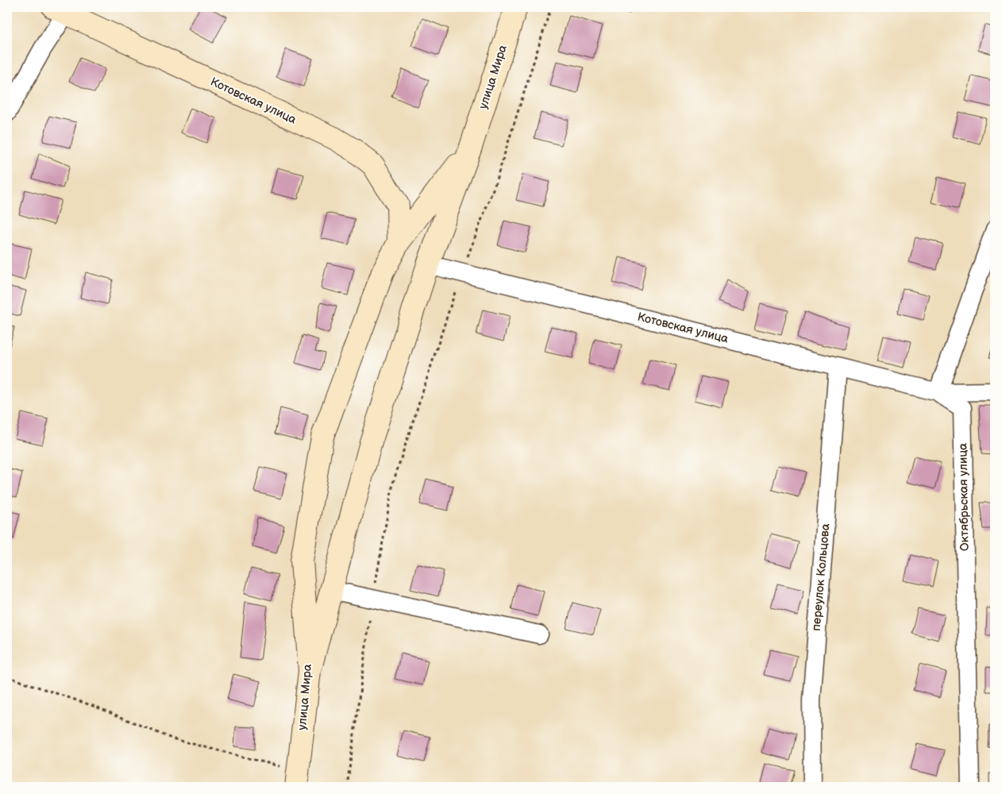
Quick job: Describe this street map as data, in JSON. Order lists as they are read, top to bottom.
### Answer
{
  "streets": {
    "main road": ["улица Мира", "Котовская улица"],
    "street": ["Октябрьская улица", "переулок Кольцова"]
  },
  "crossings": [
    ["улица Мира", "Котовская улица"],
    ["Котовская улица", "Октябрьская улица"],
    ["Котовская улица", "переулок Кольцова"]
  ]
}
